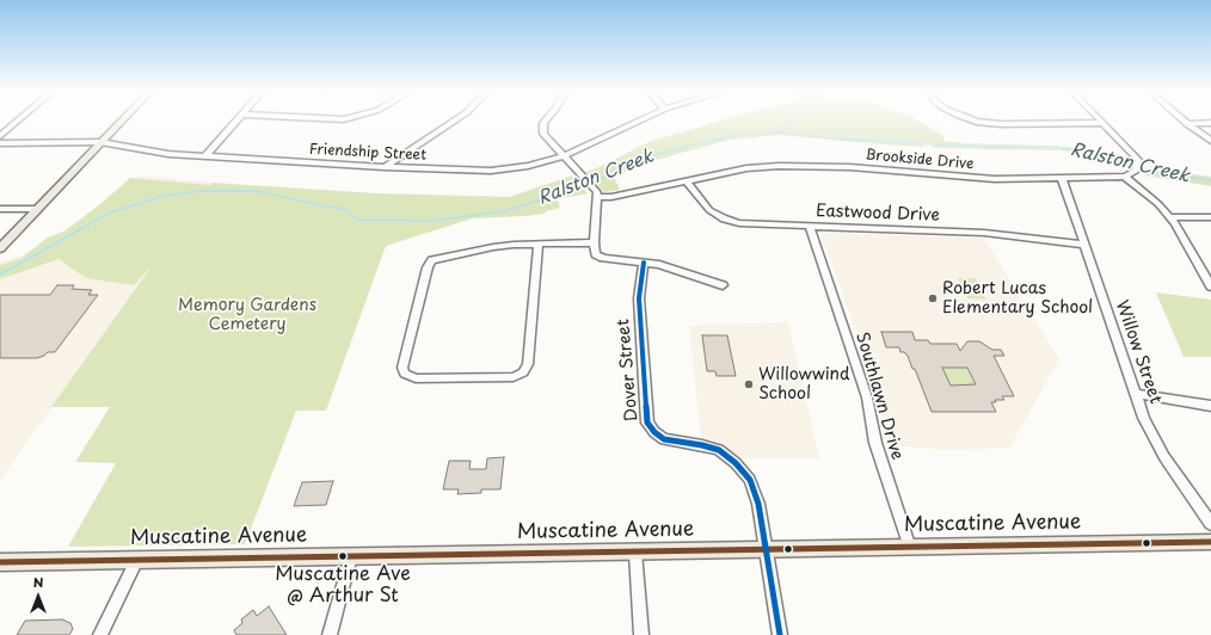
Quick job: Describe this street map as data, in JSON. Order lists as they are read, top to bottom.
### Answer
{
  "streets": {
    "main road": ["Muscatine Avenue"],
    "street": [
      "Friendship Street",
      "Brookside Drive",
      "Eastwood Drive",
      "Willow Street",
      "Dover Street",
      "Southlawn Drive"
    ]
  },
  "crossings": [
    ["Brookside Drive", "Eastwood Drive"],
    ["Brookside Drive", "Willow Street"],
    ["Eastwood Drive", "Willow Street"],
    ["Eastwood Drive", "Southlawn Drive"],
    ["Dover Street", "Muscatine Avenue"],
    ["Southlawn Drive", "Muscatine Avenue"]
  ],
  "water": ["Ralston Creek"],
  "parks": ["Memory Gardens Cemetery"],
  "places": ["Robert Lucas Elementary School", "Willowwind School", "Muscatine Ave @ Arthur St"],
  "north": "top"
}
